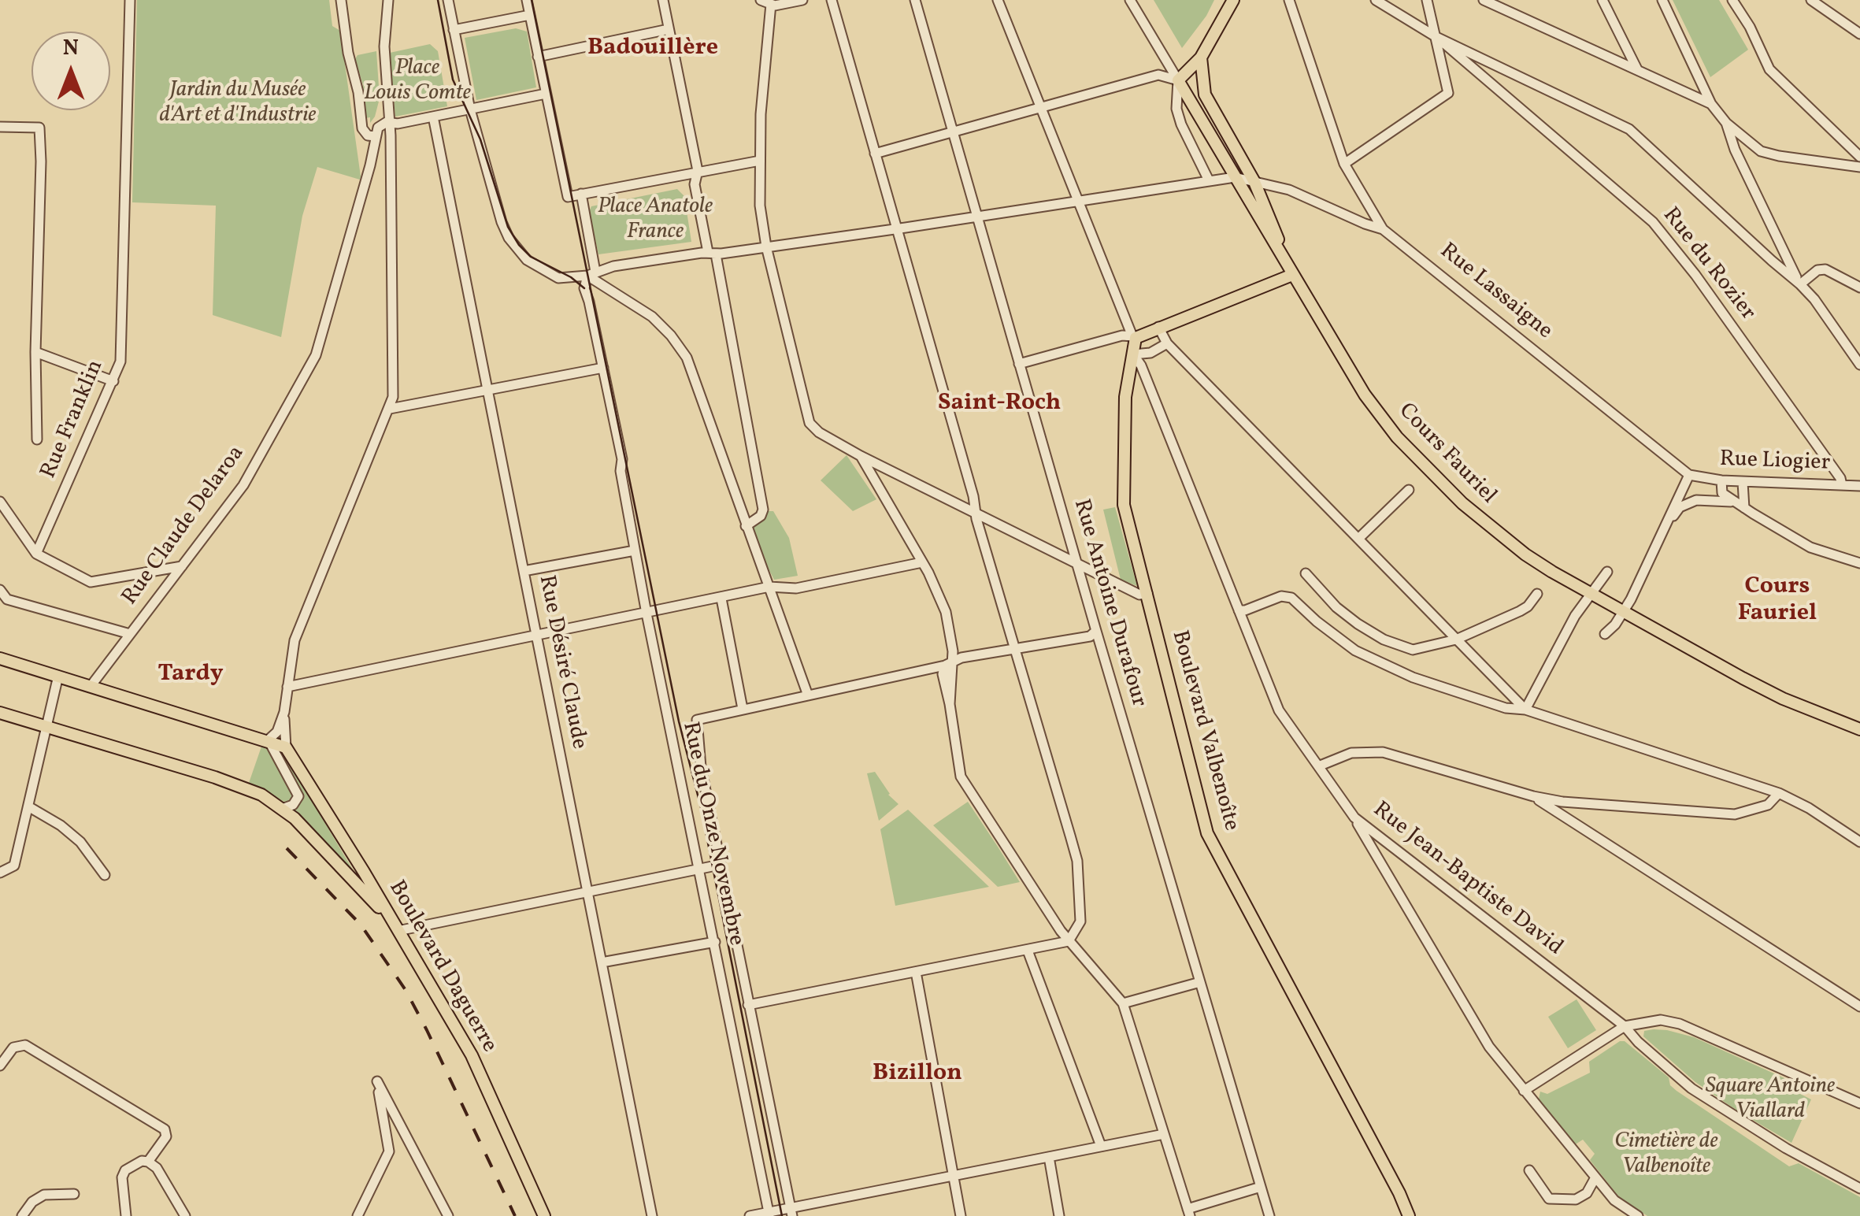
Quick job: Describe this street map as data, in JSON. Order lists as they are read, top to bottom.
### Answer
{
  "streets": {
    "main road": ["Cours Fauriel", "Boulevard Valbenoîte", "Boulevard Daguerre"],
    "street": [
      "Rue du Rozier",
      "Rue Lassaigne",
      "Rue Franklin",
      "Rue Liogier",
      "Rue Claude Delaroa",
      "Rue Antoine Durafour",
      "Rue Désiré Claude",
      "Rue du Onze Novembre",
      "Rue Jean-Baptiste David"
    ]
  },
  "crossings": [
    ["Rue du Rozier", "Rue Liogier"],
    ["Rue Lassaigne", "Cours Fauriel"],
    ["Rue Lassaigne", "Rue Liogier"],
    ["Boulevard Valbenoîte", "Rue Jean-Baptiste David"]
  ],
  "districts": [
    "Badouillère",
    "Saint-Roch",
    "Cours Fauriel",
    "Tardy",
    "Bizillon"
  ],
  "parks": [
    "Place Louis Comte",
    "Jardin du Musée d'Art et d'Industrie",
    "Place Anatole France",
    "Square Antoine Viallard",
    "Cimetière de Valbenoîte"
  ],
  "north": "top"
}
